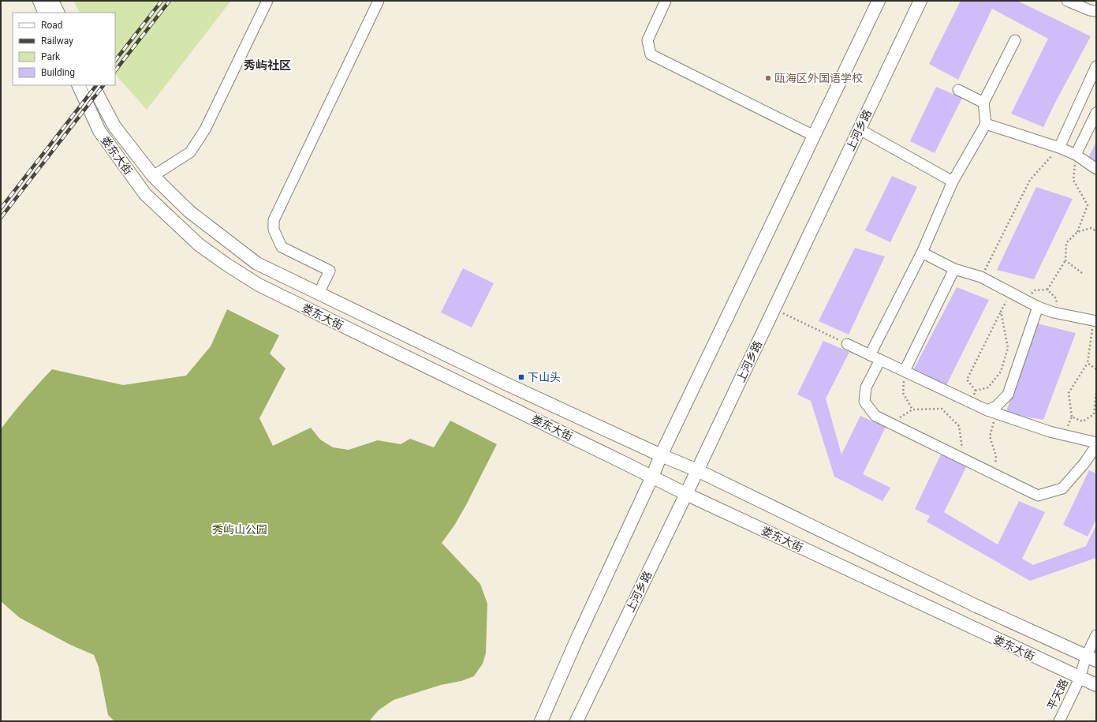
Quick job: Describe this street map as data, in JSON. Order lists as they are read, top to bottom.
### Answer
{
  "streets": {
    "main road": ["上河乡路", "娄东大街"],
    "street": ["平天路"]
  },
  "crossings": [
    ["上河乡路", "娄东大街"],
    ["娄东大街", "平天路"]
  ],
  "districts": ["秀屿社区"],
  "parks": ["秀屿山公园"],
  "places": {
    "other": ["瓯海区外国语学校"],
    "transit": ["下山头"]
  },
  "legend": [
    "Road",
    "Railway",
    "Park",
    "Building"
  ]
}
